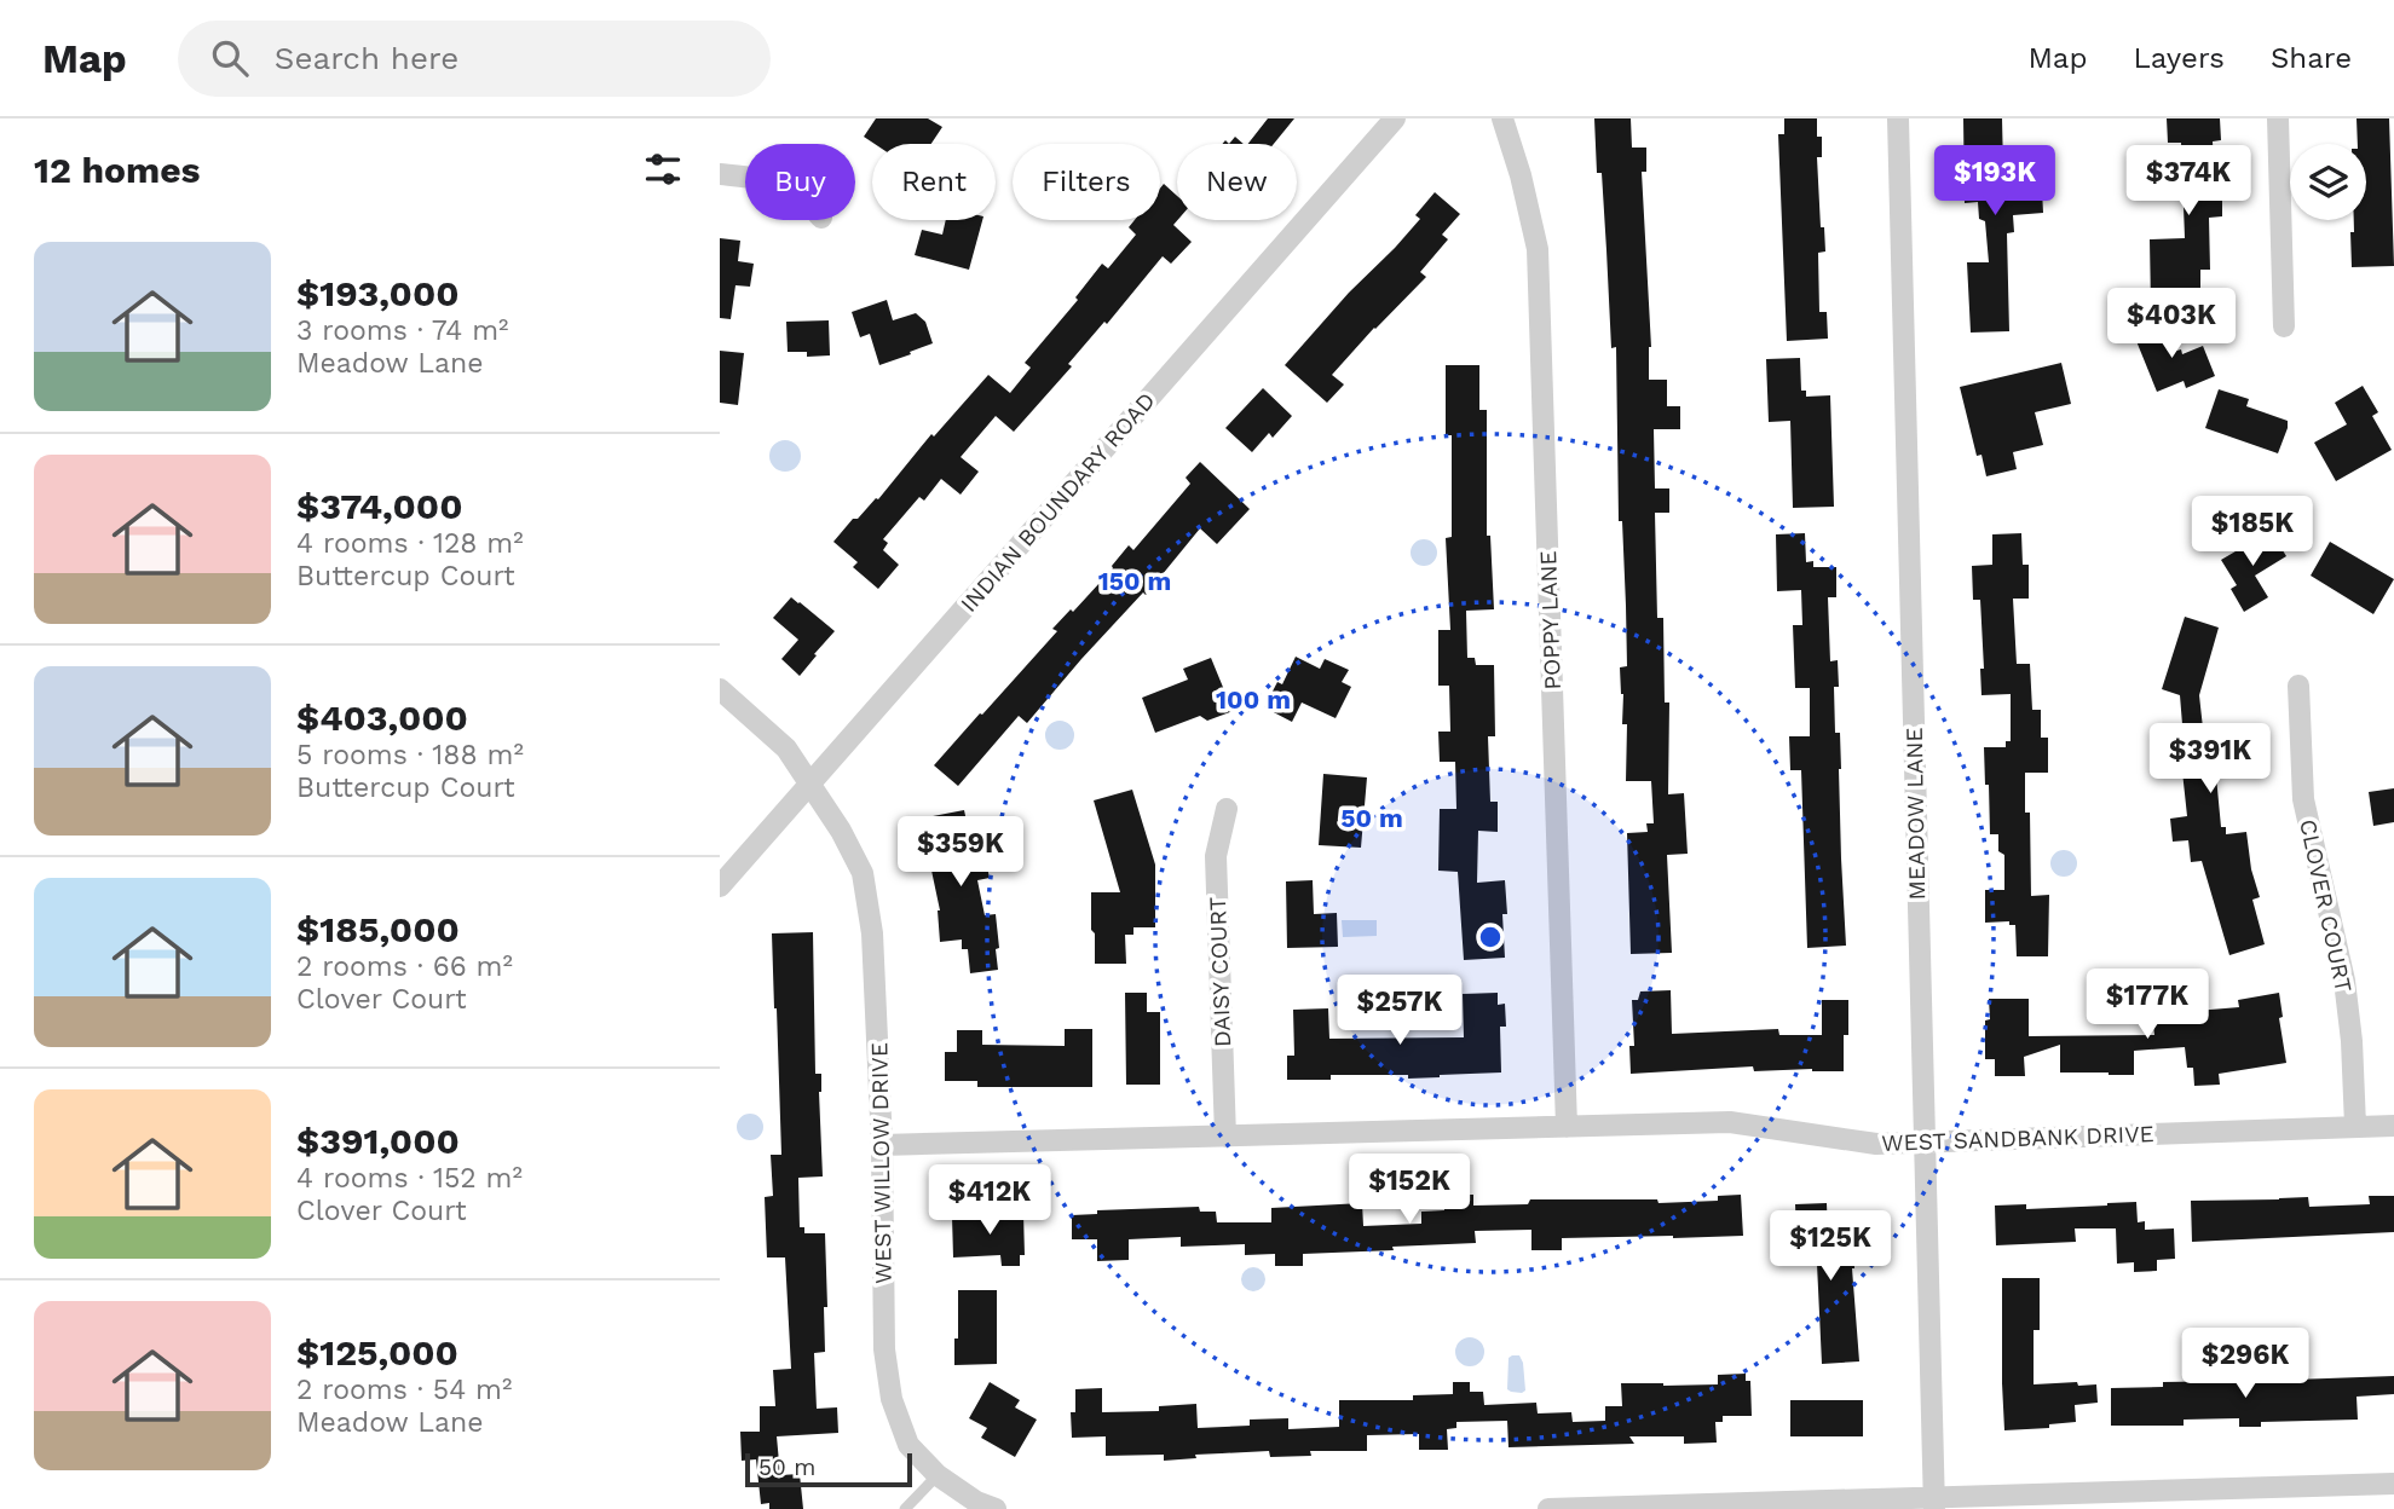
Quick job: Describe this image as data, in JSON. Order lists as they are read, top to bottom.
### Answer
{
  "streets": {
    "street": [
      "INDIAN BOUNDARY ROAD",
      "POPPY LANE",
      "MEADOW LANE",
      "CLOVER COURT",
      "DAISY COURT",
      "WEST SANDBANK DRIVE",
      "WEST WILLOW DRIVE"
    ]
  },
  "crossings": [
    ["INDIAN BOUNDARY ROAD", "WEST WILLOW DRIVE"],
    ["POPPY LANE", "WEST SANDBANK DRIVE"],
    ["MEADOW LANE", "WEST SANDBANK DRIVE"],
    ["CLOVER COURT", "WEST SANDBANK DRIVE"],
    ["DAISY COURT", "WEST SANDBANK DRIVE"],
    ["WEST SANDBANK DRIVE", "WEST WILLOW DRIVE"]
  ],
  "scale_bar": "50 m",
  "page": {
    "header": "Map",
    "search": "Search here",
    "nav": ["Map", "Layers", "Share"],
    "heading": "12 homes",
    "chip": [
      "Buy",
      "Rent",
      "Filters",
      "New"
    ],
    "price": [
      "$193K",
      "$374K",
      "$403K",
      "$185K",
      "$391K",
      "$359K",
      "$177K",
      "$257K",
      "$152K",
      "$412K",
      "$125K",
      "$296K"
    ],
    "list": [
      {
        "name": "$193,000",
        "note": "3 rooms · 74 m² · Meadow Lane"
      },
      {
        "name": "$374,000",
        "note": "4 rooms · 128 m² · Buttercup Court"
      },
      {
        "name": "$403,000",
        "note": "5 rooms · 188 m² · Buttercup Court"
      },
      {
        "name": "$185,000",
        "note": "2 rooms · 66 m² · Clover Court"
      },
      {
        "name": "$391,000",
        "note": "4 rooms · 152 m² · Clover Court"
      },
      {
        "name": "$125,000",
        "note": "2 rooms · 54 m² · Meadow Lane"
      }
    ],
    "scale": "50 m"
  },
  "rings": ["150 m", "100 m", "50 m"]
}
